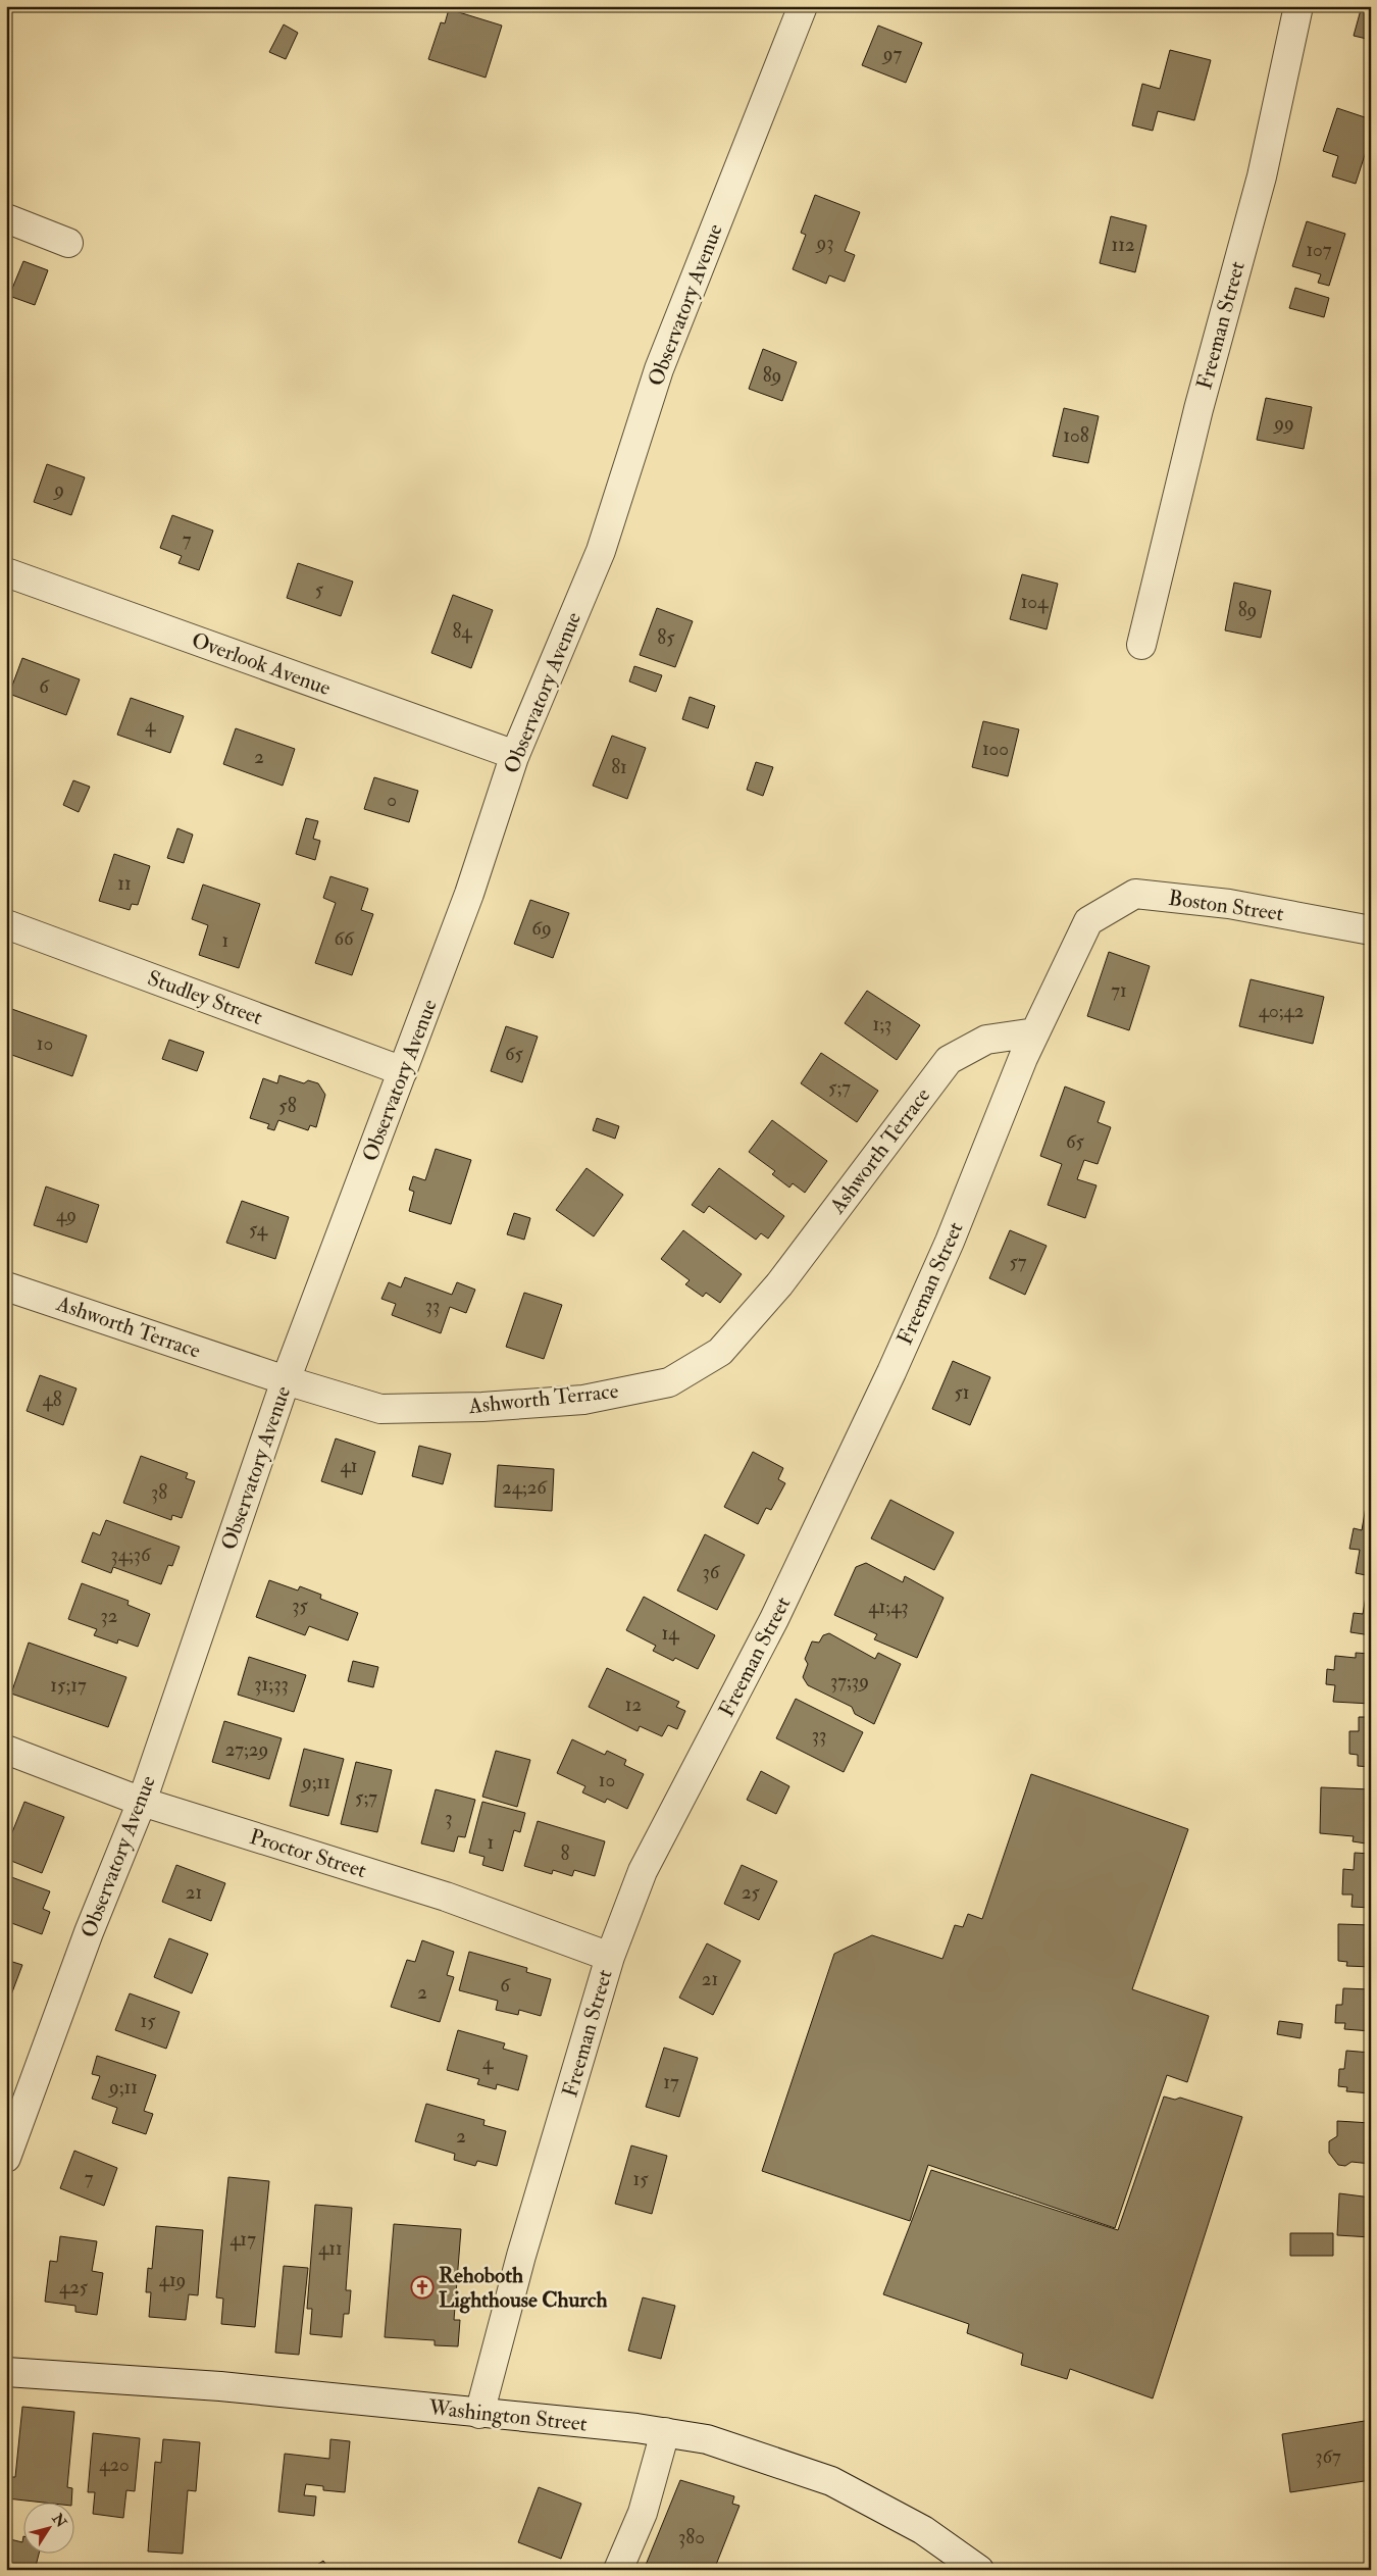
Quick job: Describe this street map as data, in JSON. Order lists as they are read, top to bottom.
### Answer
{
  "streets": {
    "street": [
      "Observatory Avenue",
      "Freeman Street",
      "Overlook Avenue",
      "Boston Street",
      "Studley Street",
      "Ashworth Terrace",
      "Proctor Street",
      "Washington Street"
    ]
  },
  "crossings": [
    ["Observatory Avenue", "Overlook Avenue"],
    ["Observatory Avenue", "Studley Street"],
    ["Observatory Avenue", "Ashworth Terrace"],
    ["Observatory Avenue", "Proctor Street"],
    ["Freeman Street", "Boston Street"],
    ["Freeman Street", "Ashworth Terrace"],
    ["Freeman Street", "Proctor Street"],
    ["Freeman Street", "Washington Street"]
  ],
  "places": {
    "church": ["Rehoboth Lighthouse Church"]
  },
  "house_numbers": [
    "97",
    "93",
    "112",
    "107",
    "89",
    "99",
    "108",
    "9",
    "7",
    "5",
    "104",
    "89",
    "84",
    "85",
    "6",
    "4",
    "100",
    "2",
    "81",
    "0",
    "11",
    "69",
    "66",
    "1",
    "71",
    "40;42",
    "1;3",
    "10",
    "65",
    "5;7",
    "58",
    "65",
    "49",
    "54",
    "57",
    "33",
    "51",
    "48",
    "41",
    "24;26",
    "38",
    "34;36",
    "36",
    "35",
    "41;43",
    "32",
    "14",
    "37;39",
    "31;33",
    "15;17",
    "12",
    "33",
    "27;29",
    "10",
    "9;11",
    "5;7",
    "3",
    "1",
    "8",
    "21",
    "25",
    "21",
    "6",
    "2",
    "15",
    "4",
    "17",
    "9;11",
    "2",
    "7",
    "15",
    "417",
    "411",
    "419",
    "425",
    "367",
    "420",
    "380"
  ],
  "north": "top right"
}
